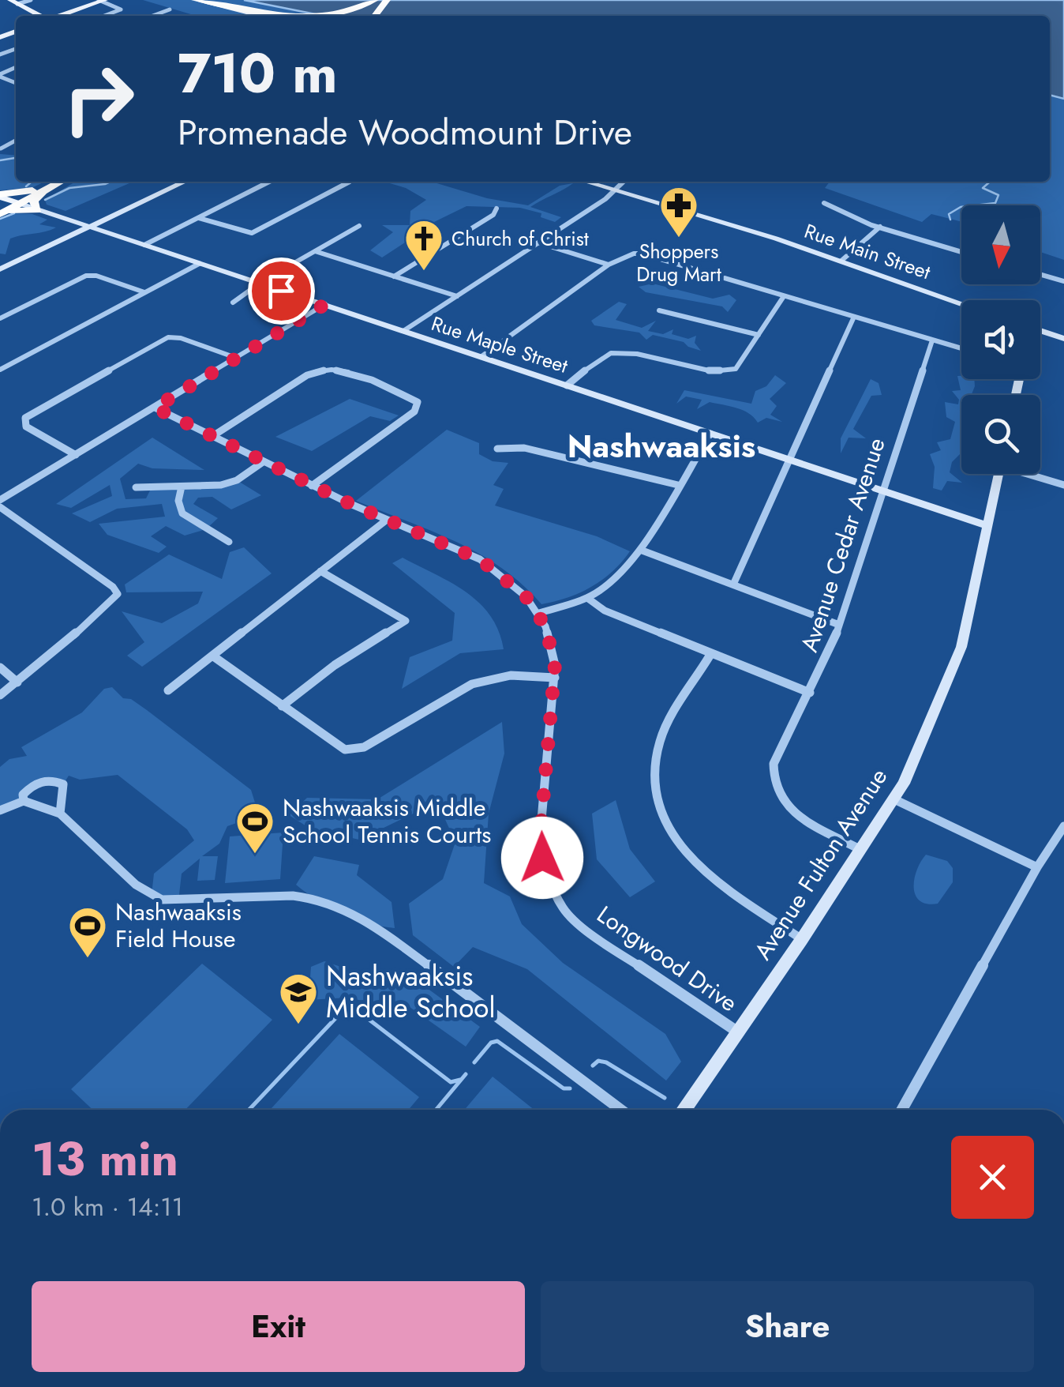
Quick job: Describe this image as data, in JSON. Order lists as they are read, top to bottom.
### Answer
{
  "streets": {
    "main road": ["Rue Maple Street"],
    "street": [
      "Rue Main Street",
      "Avenue Cedar Avenue",
      "Avenue Fulton Avenue",
      "Longwood Drive"
    ]
  },
  "crossings": [
    ["Rue Maple Street", "Avenue Cedar Avenue"],
    ["Rue Maple Street", "Avenue Fulton Avenue"],
    ["Avenue Cedar Avenue", "Avenue Fulton Avenue"],
    ["Avenue Fulton Avenue", "Longwood Drive"]
  ],
  "districts": ["Nashwaaksis"],
  "places": {
    "pharmacy": ["Shoppers Drug Mart"],
    "church": ["Church of Christ"],
    "sports": ["Nashwaaksis Middle School Tennis Courts", "Nashwaaksis Field House"],
    "school or university": ["Nashwaaksis Middle School"]
  },
  "north": "bottom",
  "page": {
    "turn": ["710 m", "Promenade Woodmount Drive"],
    "heading": ["13 min", "1.0 km · 14:11"],
    "buttons": ["Exit", "Share"]
  }
}
